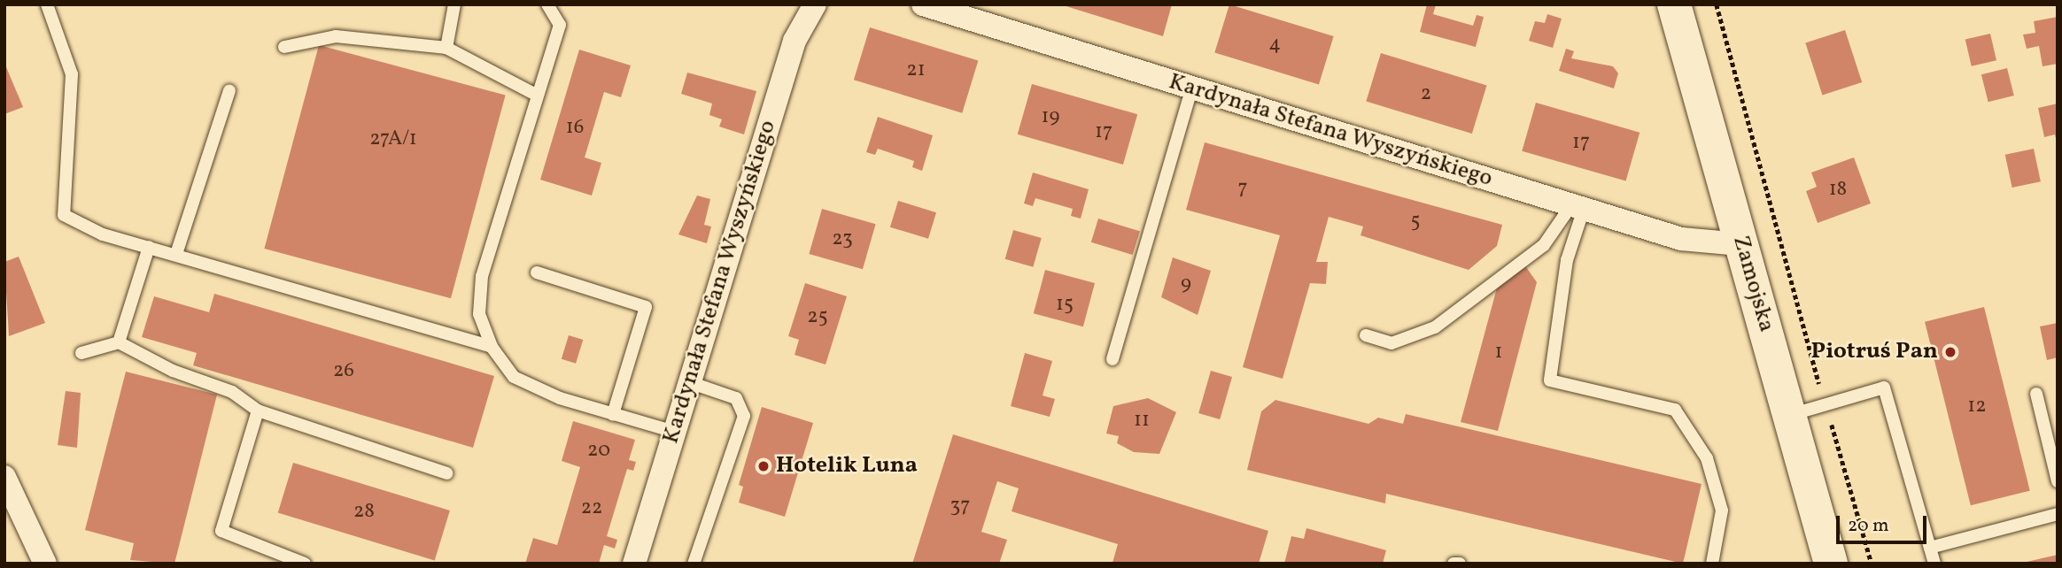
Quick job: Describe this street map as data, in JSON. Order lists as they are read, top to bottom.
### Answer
{
  "streets": {
    "street": ["Kardynała Stefana Wyszyńskiego", "Zamojska"]
  },
  "crossings": [
    ["Kardynała Stefana Wyszyńskiego", "Zamojska"]
  ],
  "places": ["Piotruś Pan", "Hotelik Luna"],
  "house_numbers": [
    "4",
    "21",
    "2",
    "19",
    "16",
    "17",
    "27A/1",
    "17",
    "7",
    "18",
    "5",
    "23",
    "9",
    "15",
    "25",
    "1",
    "26",
    "12",
    "11",
    "20",
    "37",
    "22",
    "28"
  ],
  "scale_bar": "20 m"
}
